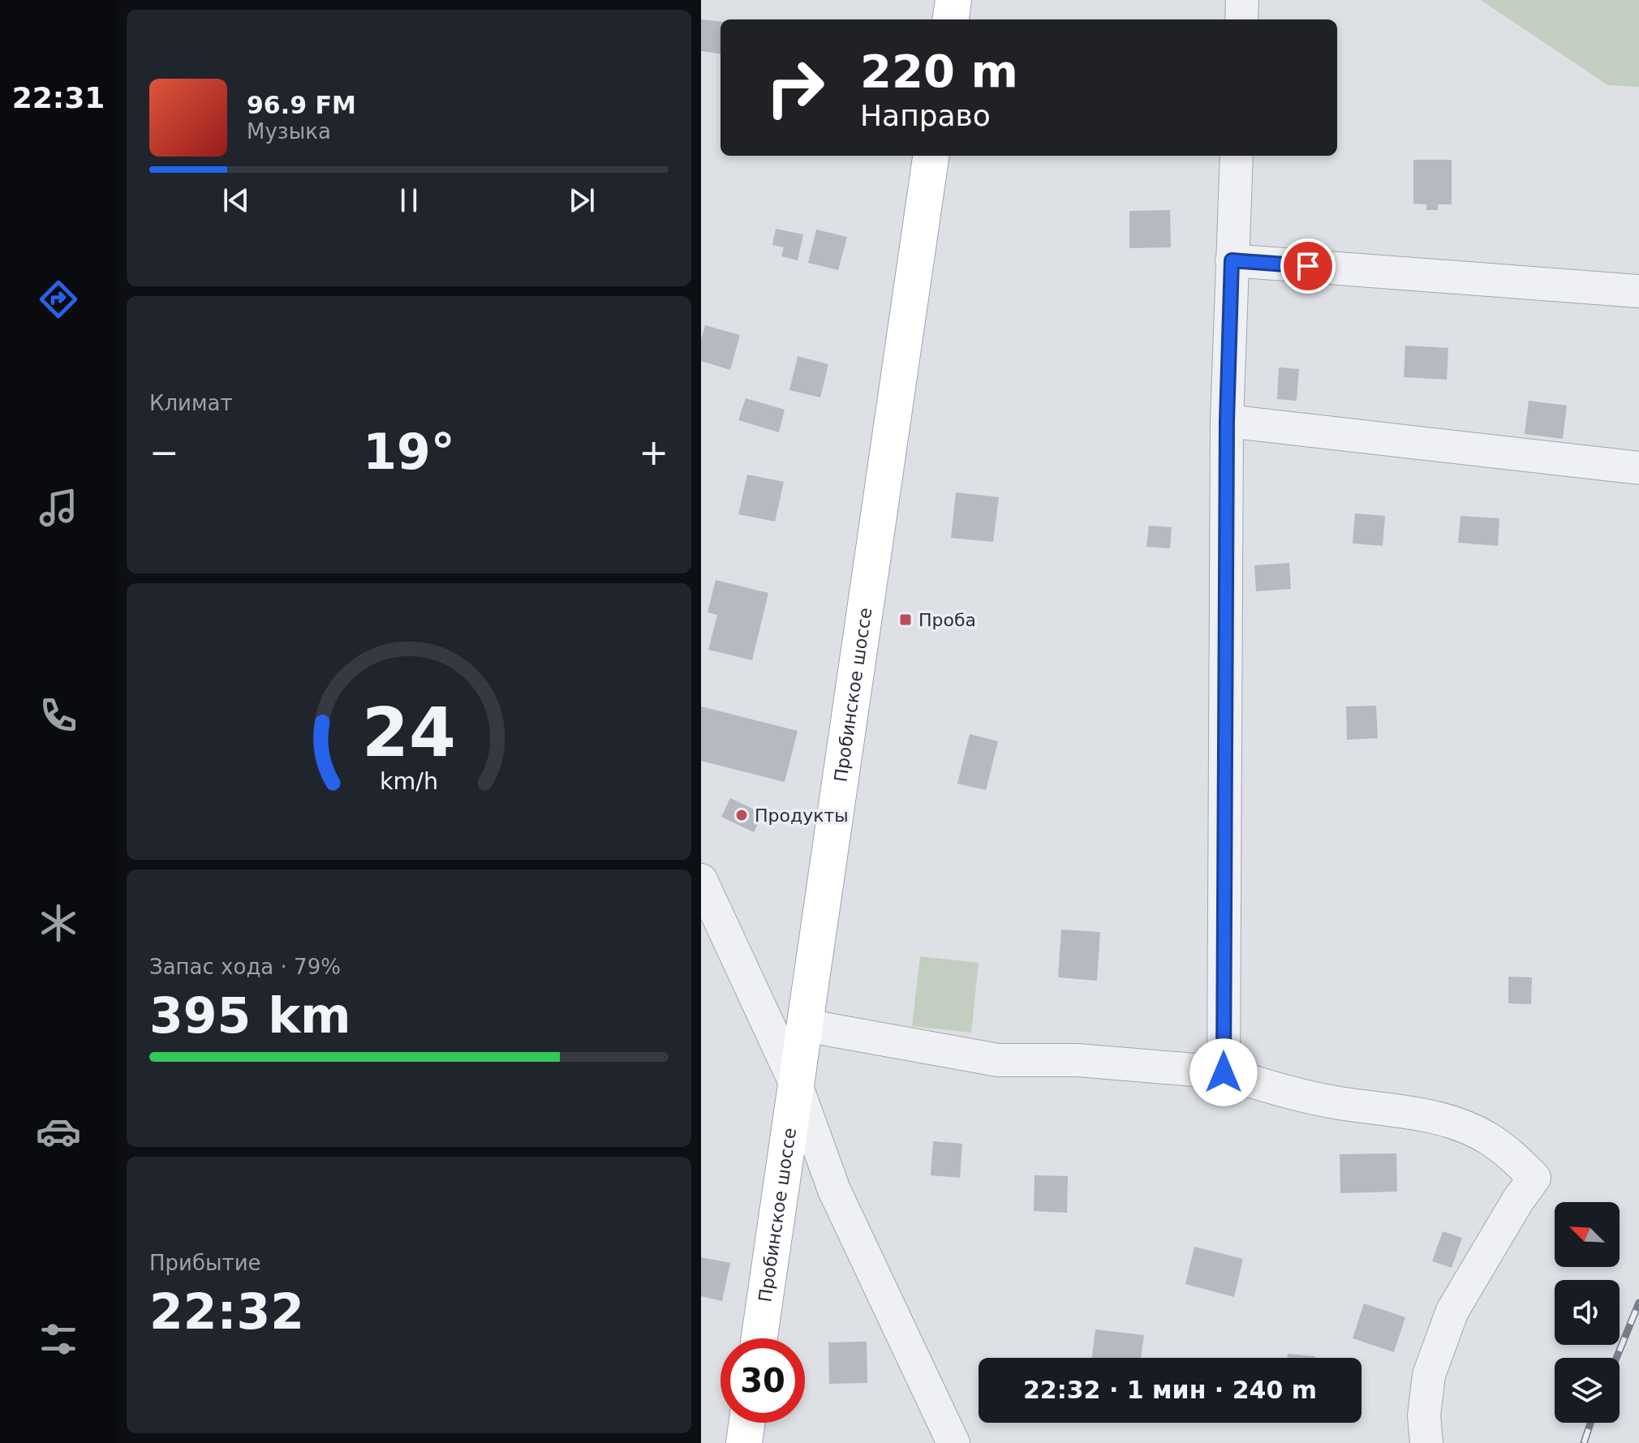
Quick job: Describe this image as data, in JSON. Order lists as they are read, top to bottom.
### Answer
{
  "streets": {
    "main road": ["Пробинское шоссе"]
  },
  "places": {
    "transit": ["Проба"],
    "other": ["Продукты"]
  },
  "north": "top left",
  "page": {
    "tabs": "22:31",
    "turn": ["220 m", "Направо"],
    "song": ["96.9 FM", "Музыка"],
    "tile": [
      "Климат",
      ["Запас хода · 79%", "395 km"],
      ["Прибытие", "22:32"]
    ],
    "heat": ["−", "19°", "+"],
    "limit": "30",
    "trip": "22:32 · 1 мин · 240 m",
    "gauge": ["24", "km/h"]
  }
}
